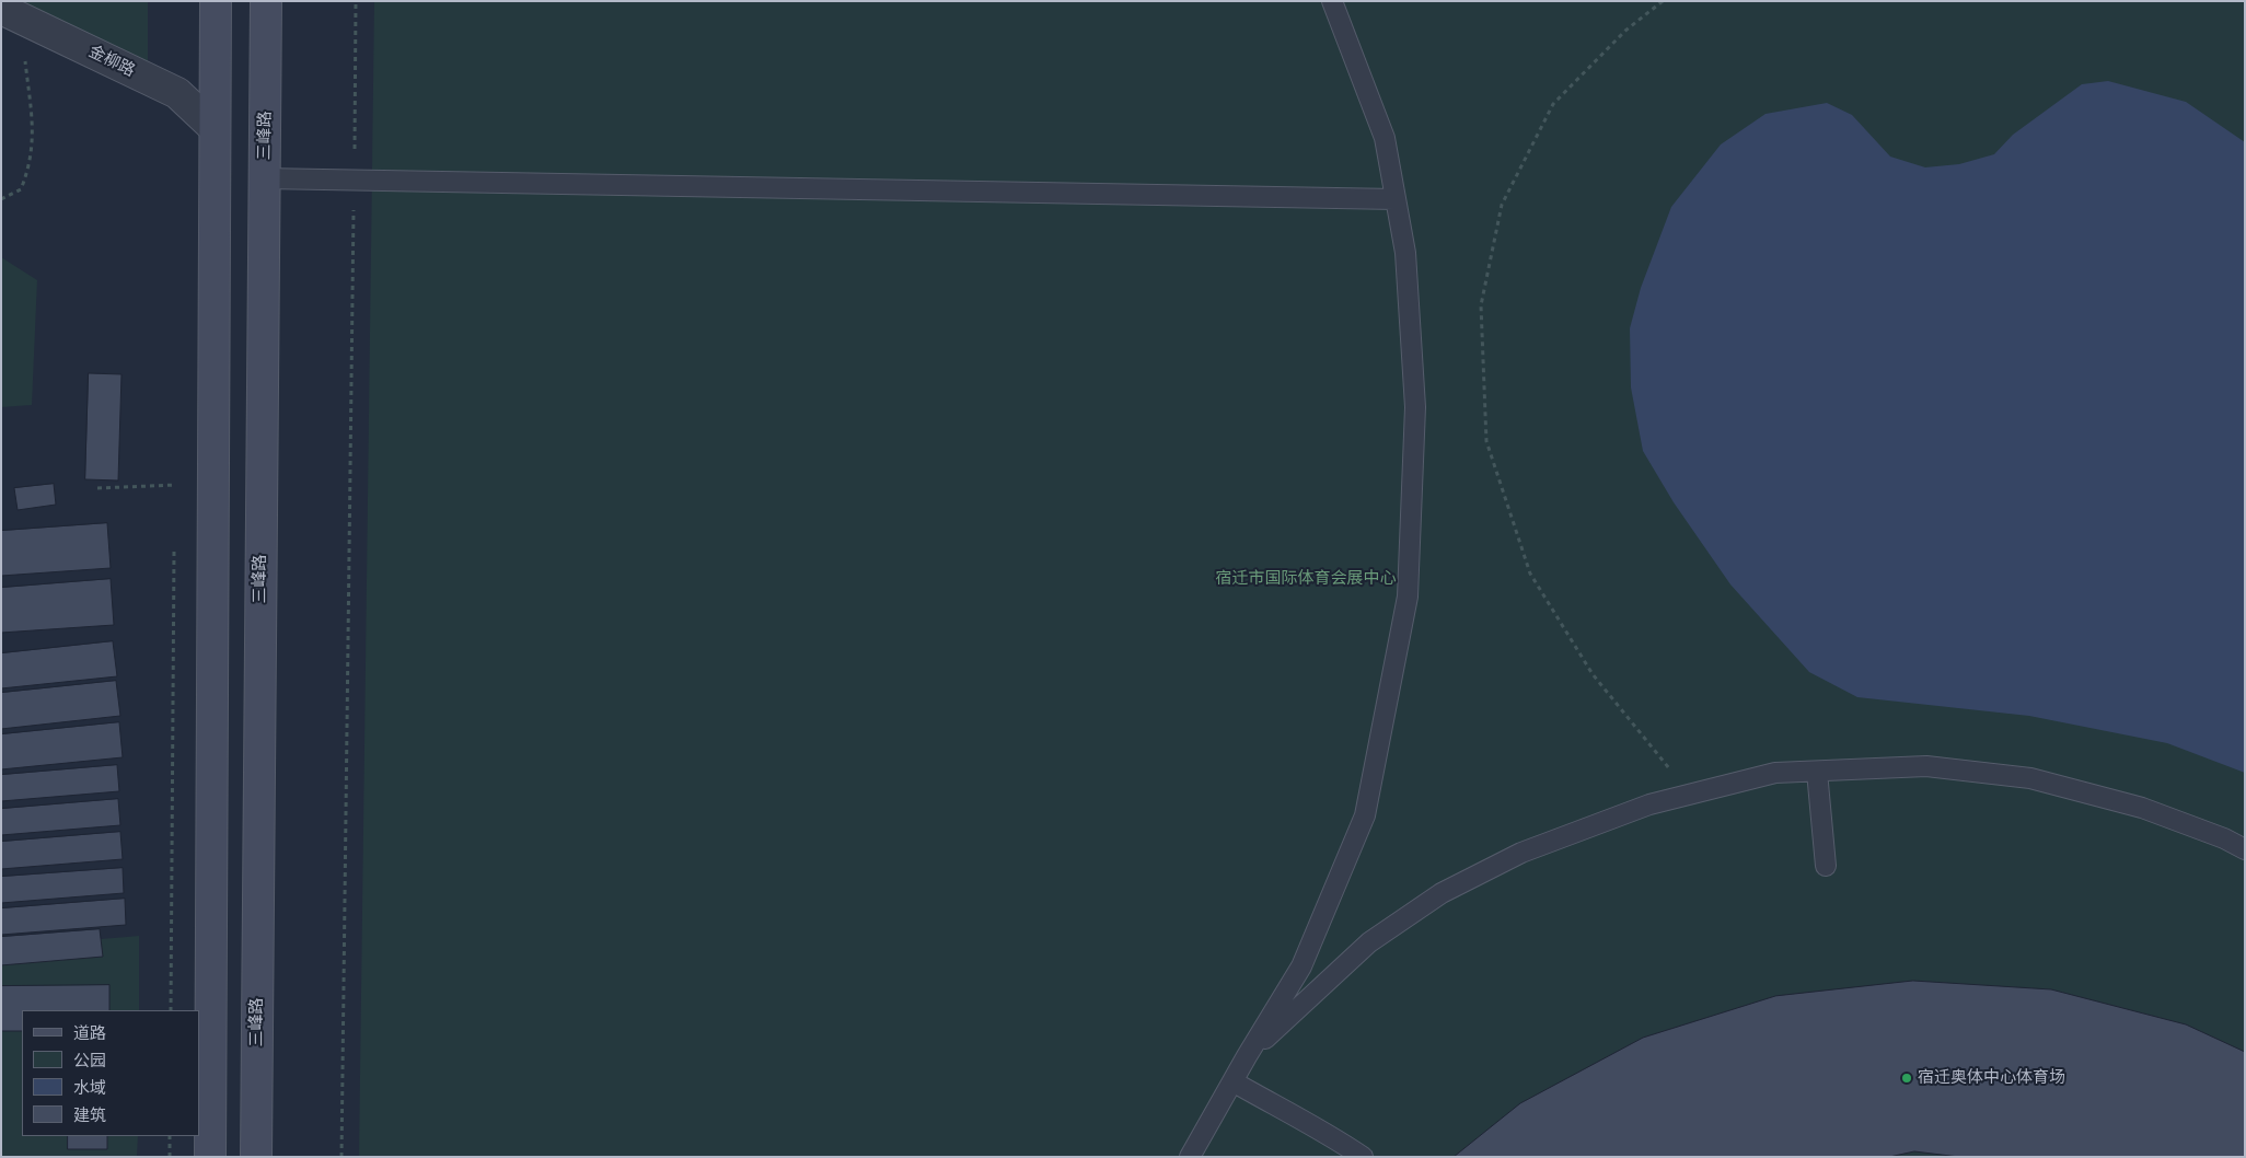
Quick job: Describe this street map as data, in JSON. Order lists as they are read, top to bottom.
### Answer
{
  "streets": {
    "main road": ["三峰路"],
    "street": ["金柳路"]
  },
  "parks": ["宿迁市国际体育会展中心"],
  "places": ["宿迁奥体中心体育场"],
  "legend": [
    "道路",
    "公园",
    "水域",
    "建筑"
  ]
}
